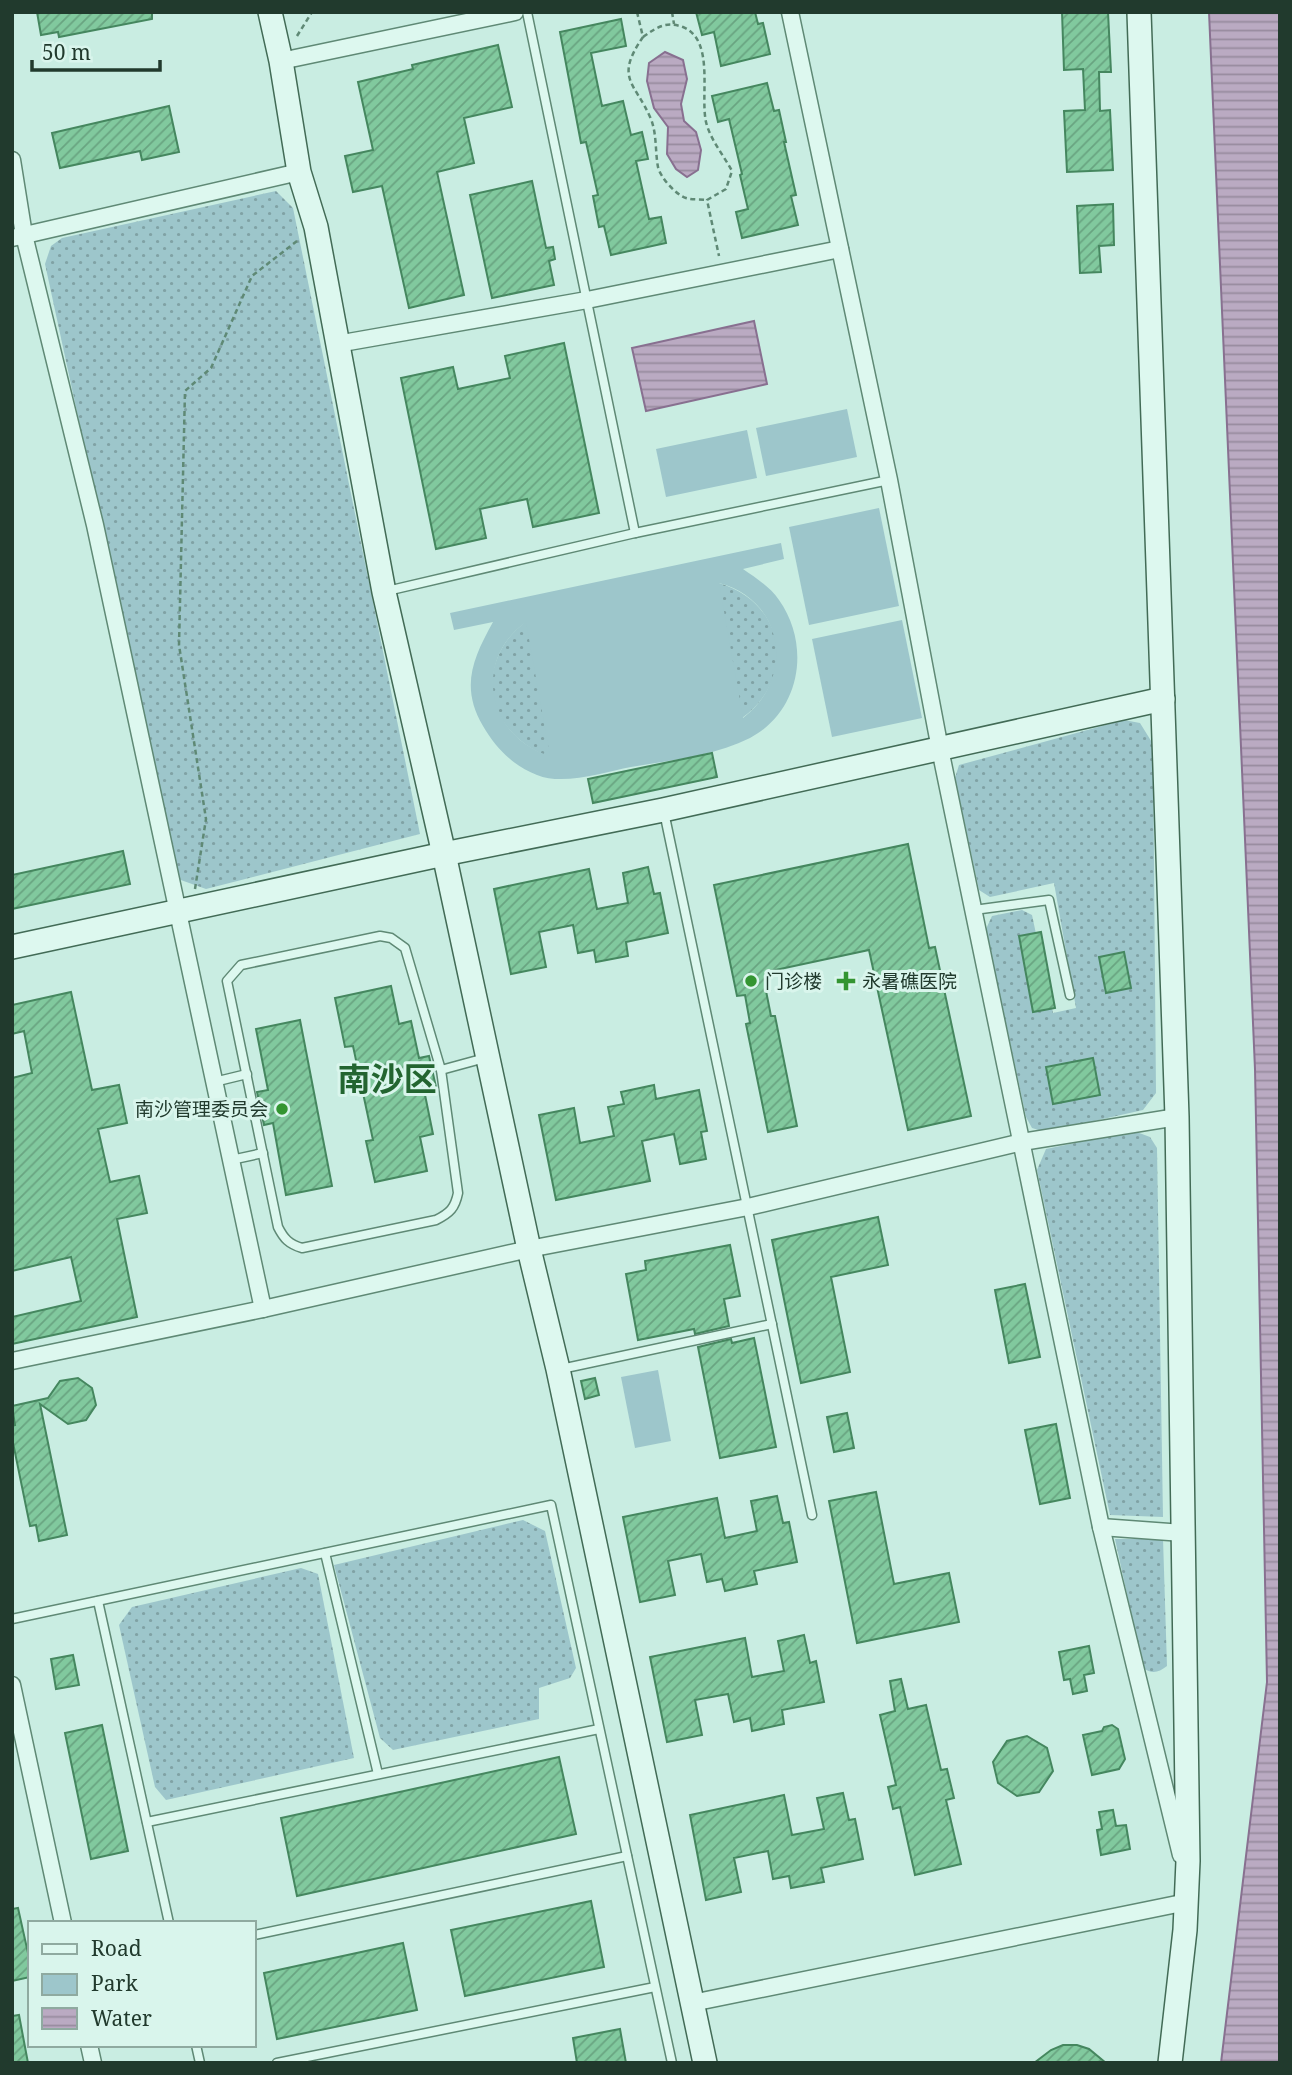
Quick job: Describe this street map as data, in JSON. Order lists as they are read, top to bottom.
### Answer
{
  "districts": ["南沙区"],
  "places": {
    "other": ["门诊楼", "南沙管理委员会"],
    "health": ["永暑礁医院"]
  },
  "legend": ["Road", "Park", "Water"],
  "scale_bar": "50 m"
}
